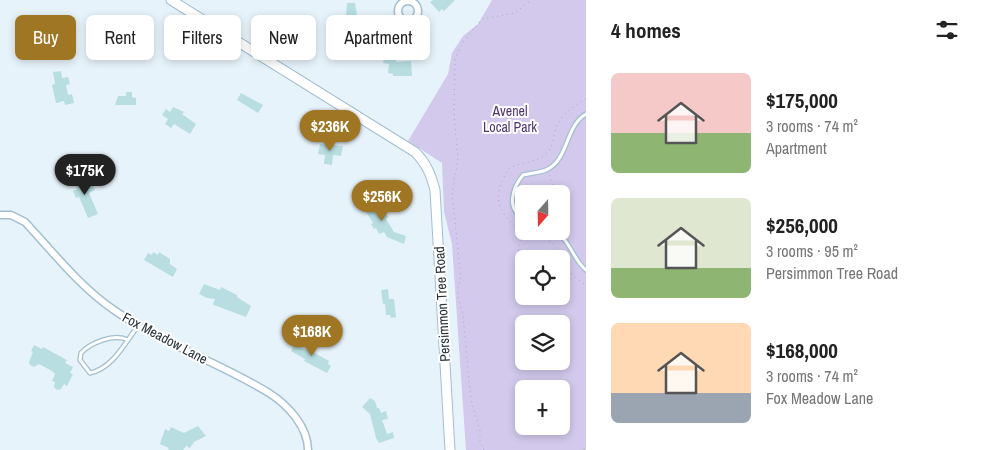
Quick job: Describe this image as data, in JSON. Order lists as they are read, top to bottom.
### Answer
{
  "streets": {
    "main road": ["Persimmon Tree Road"],
    "street": ["Fox Meadow Lane"]
  },
  "parks": ["Avenel Local Park"],
  "north": "bottom",
  "page": {
    "heading": "4 homes",
    "chip": [
      "Buy",
      "Rent",
      "Filters",
      "New",
      "Apartment"
    ],
    "list": [
      {
        "name": "$175,000",
        "note": "3 rooms · 74 m² · Apartment"
      },
      {
        "name": "$256,000",
        "note": "3 rooms · 95 m² · Persimmon Tree Road"
      },
      {
        "name": "$168,000",
        "note": "3 rooms · 74 m² · Fox Meadow Lane"
      }
    ],
    "price": [
      "$236K",
      "$175K",
      "$256K",
      "$168K"
    ],
    "map_buttons": "+"
  }
}
